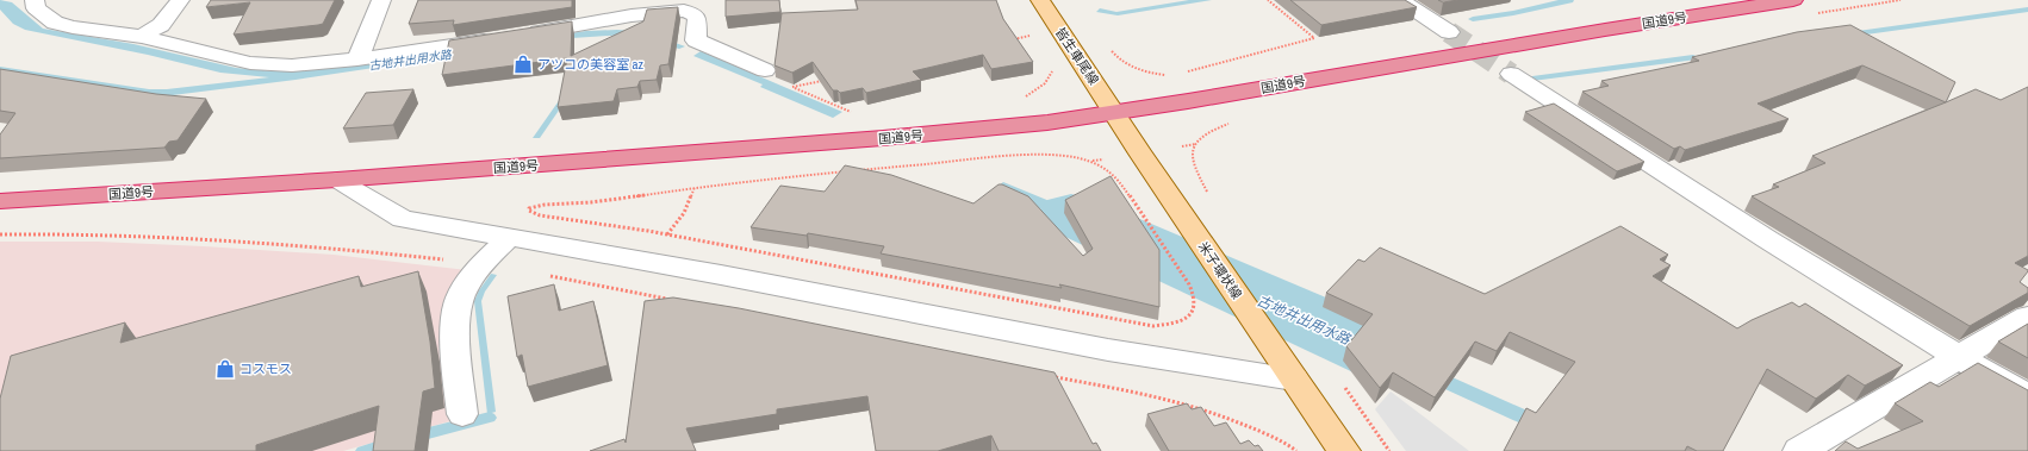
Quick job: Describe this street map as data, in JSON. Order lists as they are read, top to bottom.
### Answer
{
  "streets": {
    "highway": ["国道9号"],
    "main road": ["皆生車尾線", "米子環状線"]
  },
  "crossings": [
    ["国道9号", "皆生車尾線"],
    ["国道9号", "米子環状線"],
    ["皆生車尾線", "米子環状線"]
  ],
  "water": ["古地井出用水路"],
  "places": {
    "shop": ["アツコの美容室 az", "コスモス"]
  }
}
